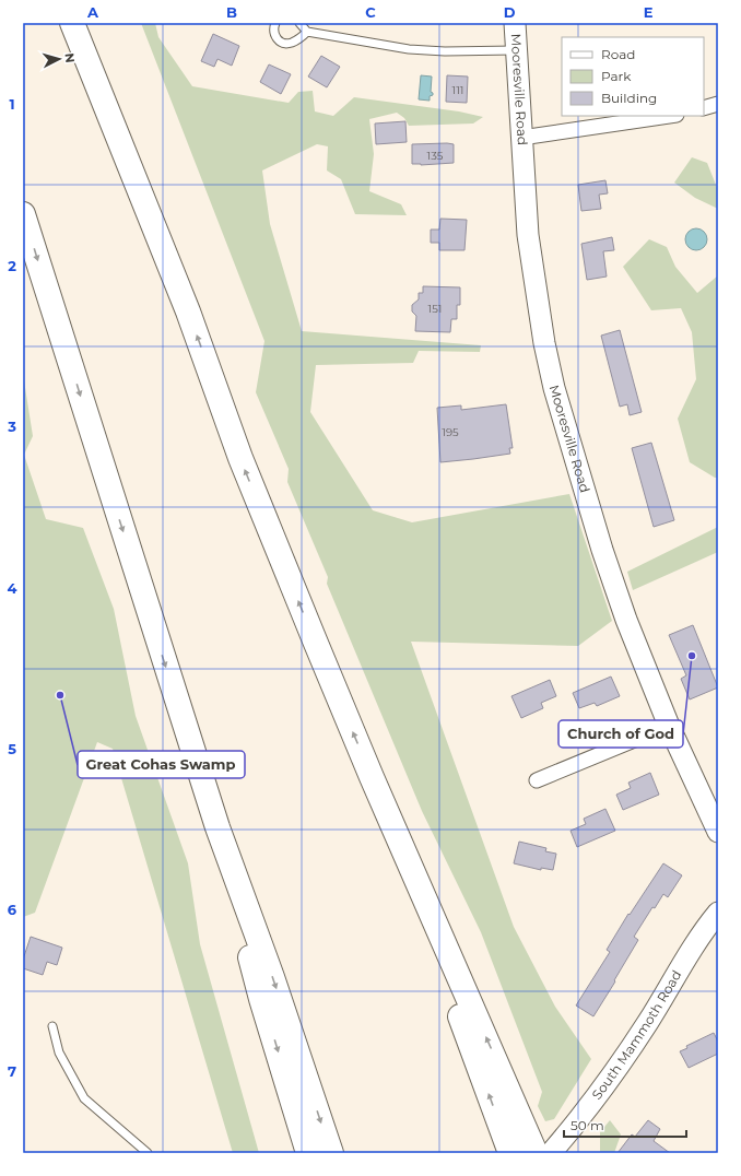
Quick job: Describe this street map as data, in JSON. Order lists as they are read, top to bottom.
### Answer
{
  "streets": {
    "street": ["Mooresville Road", "South Mammoth Road"]
  },
  "places": ["Church of God", "Great Cohas Swamp"],
  "house_numbers": [
    "111",
    "135",
    "151",
    "195"
  ],
  "legend": ["Road", "Park", "Building"],
  "scale_bar": "50 m",
  "north": "right",
  "grid": {
    "columns": [
      "A",
      "B",
      "C",
      "D",
      "E"
    ],
    "rows": [
      "1",
      "2",
      "3",
      "4",
      "5",
      "6",
      "7"
    ]
  }
}
